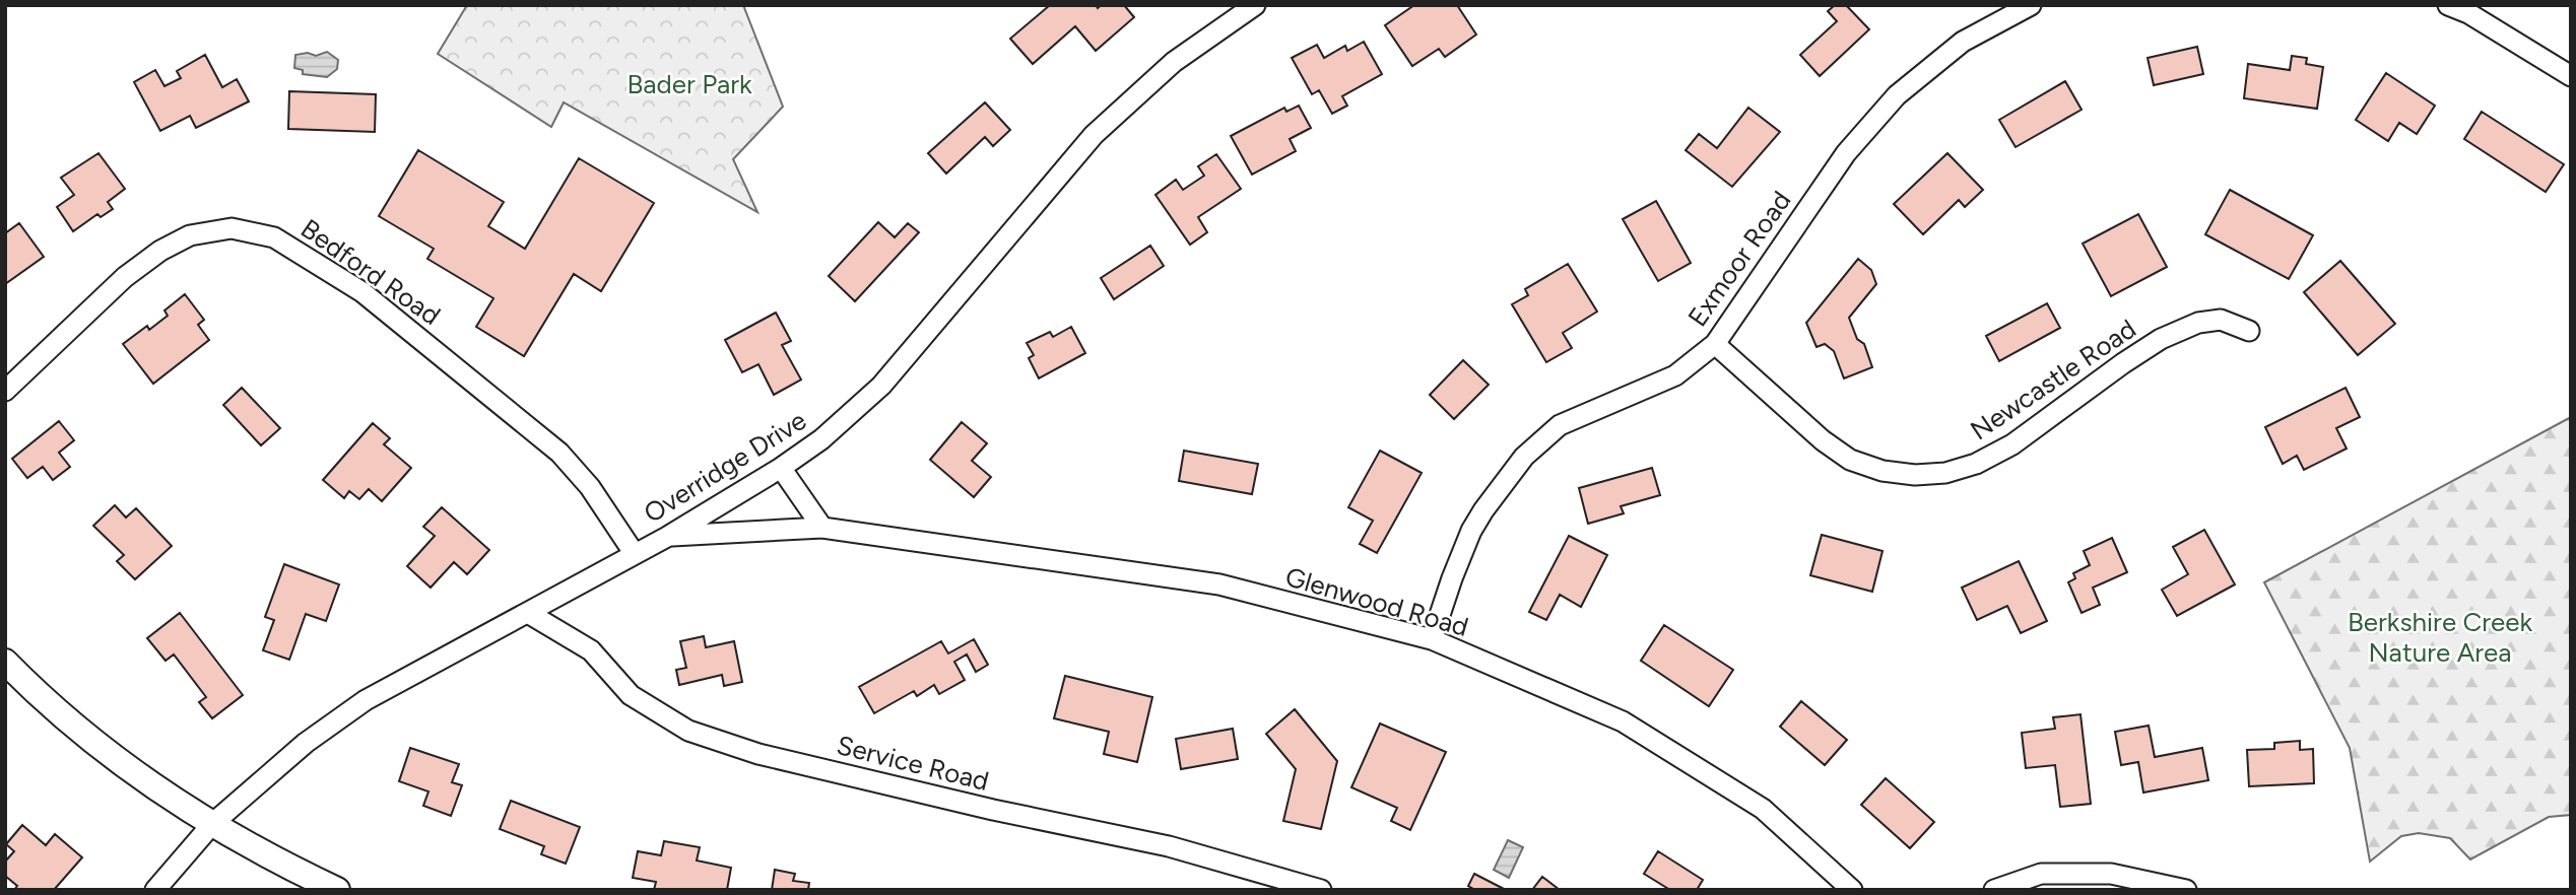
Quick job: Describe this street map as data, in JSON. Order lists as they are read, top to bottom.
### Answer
{
  "streets": {
    "street": [
      "Exmoor Road",
      "Bedford Road",
      "Newcastle Road",
      "Overridge Drive",
      "Glenwood Road",
      "Service Road"
    ]
  },
  "crossings": [
    ["Exmoor Road", "Newcastle Road"],
    ["Exmoor Road", "Glenwood Road"],
    ["Bedford Road", "Overridge Drive"],
    ["Overridge Drive", "Glenwood Road"],
    ["Overridge Drive", "Service Road"]
  ],
  "parks": ["Bader Park", "Berkshire Creek Nature Area"]
}
